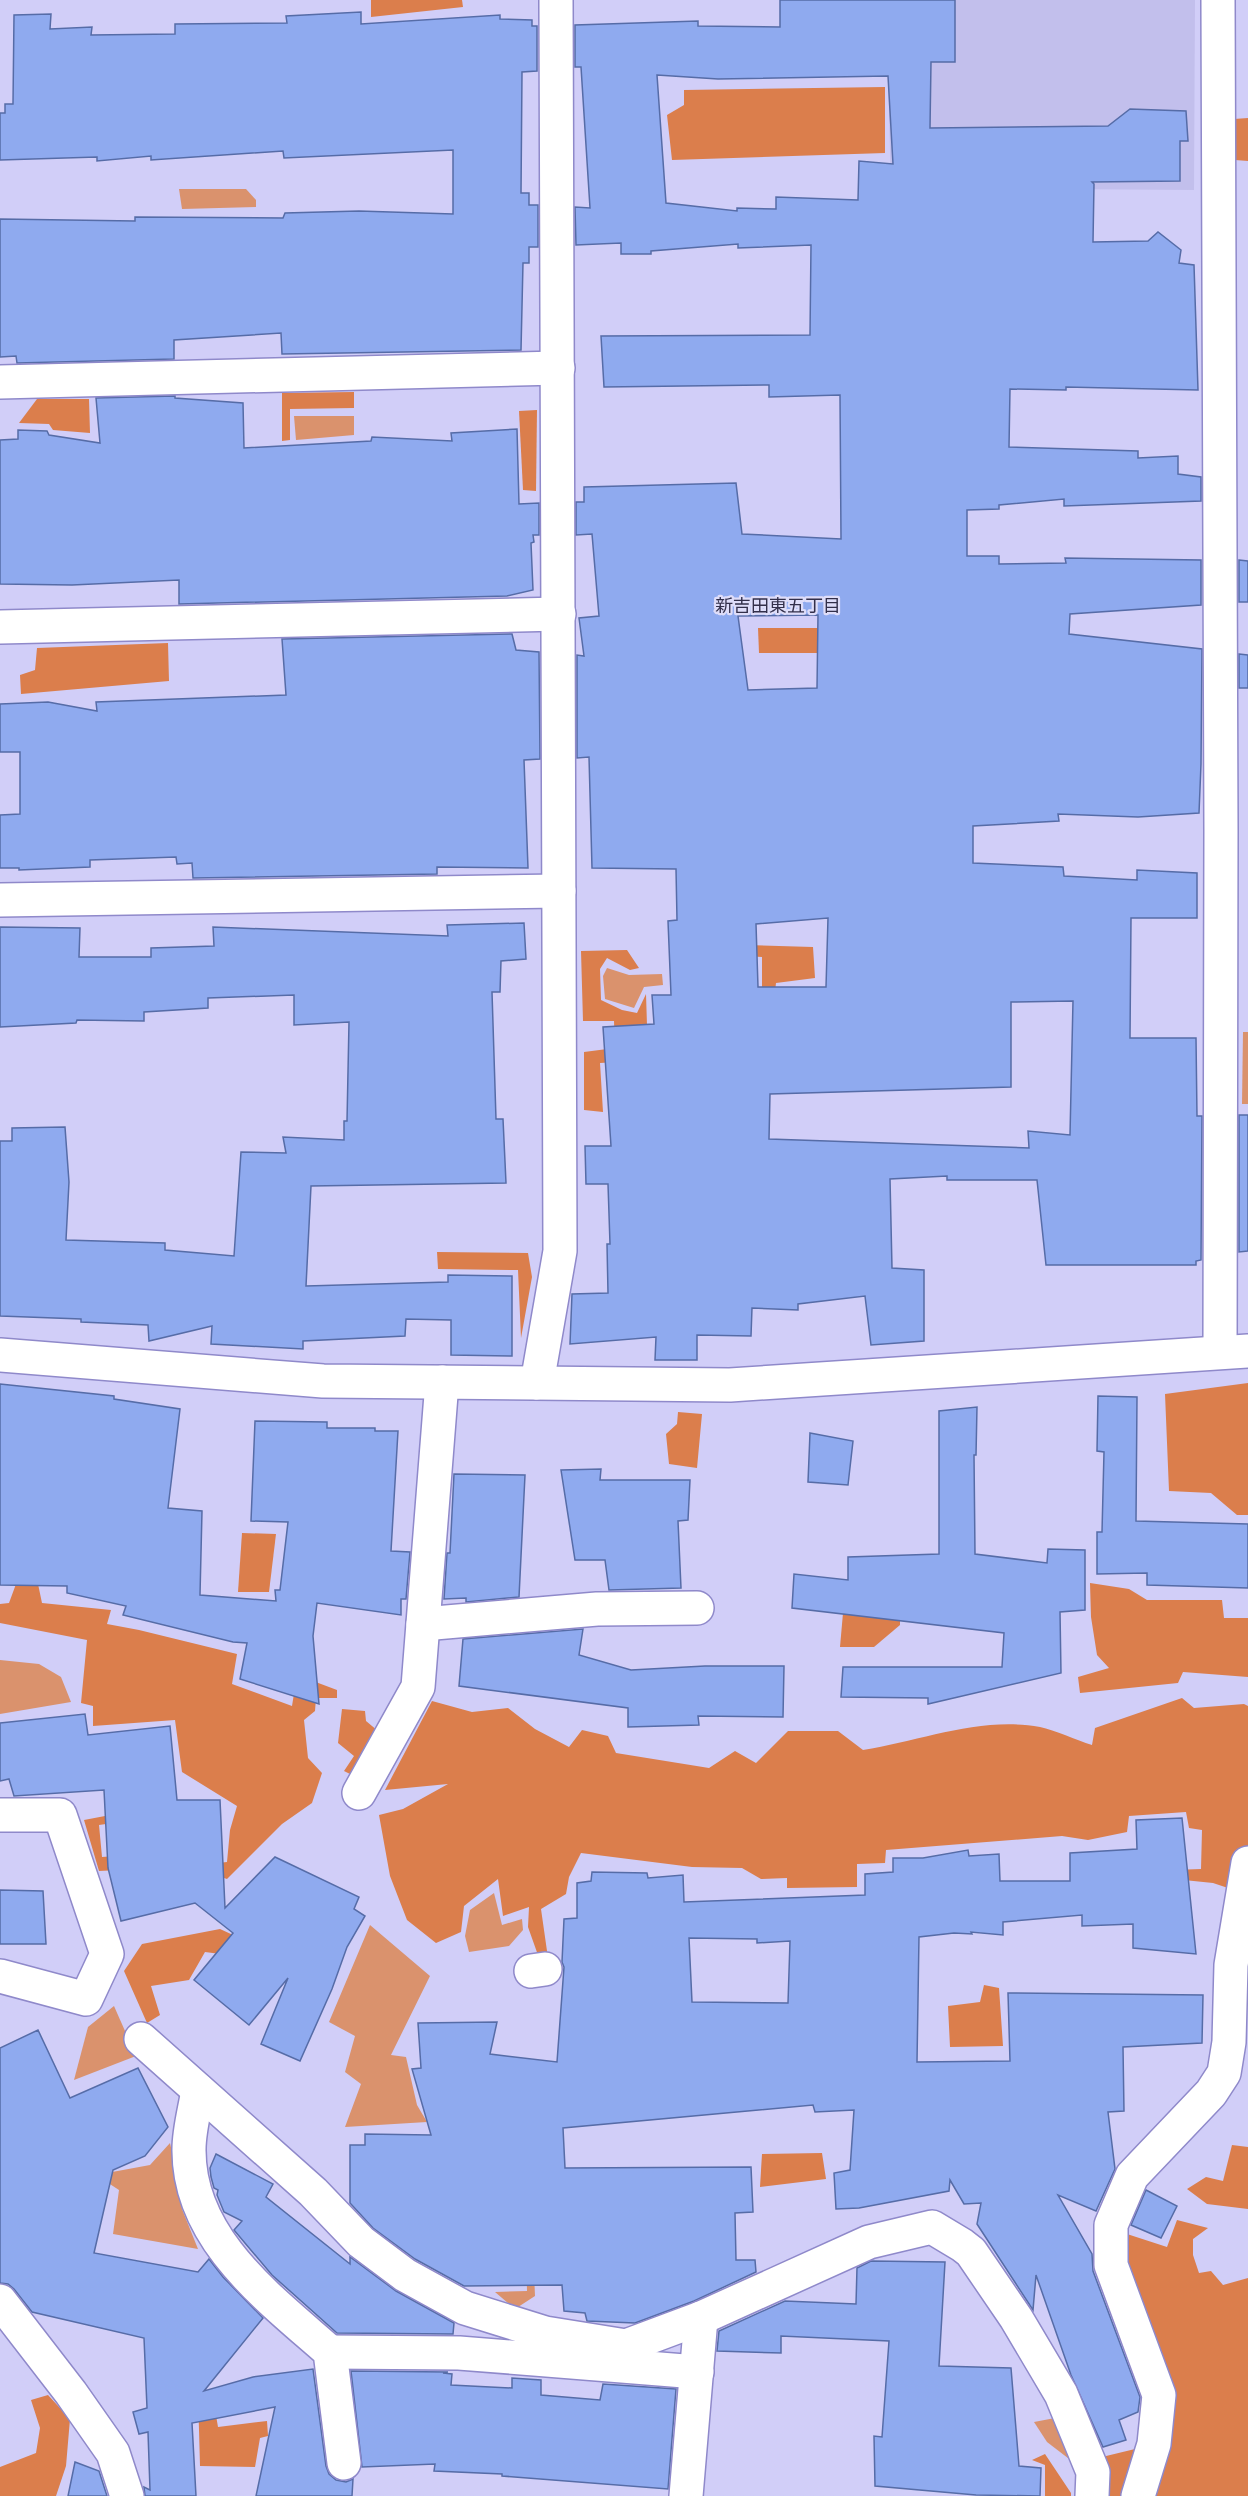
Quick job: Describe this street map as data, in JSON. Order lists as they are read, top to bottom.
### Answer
{
  "districts": ["新吉田東五丁目"]
}
